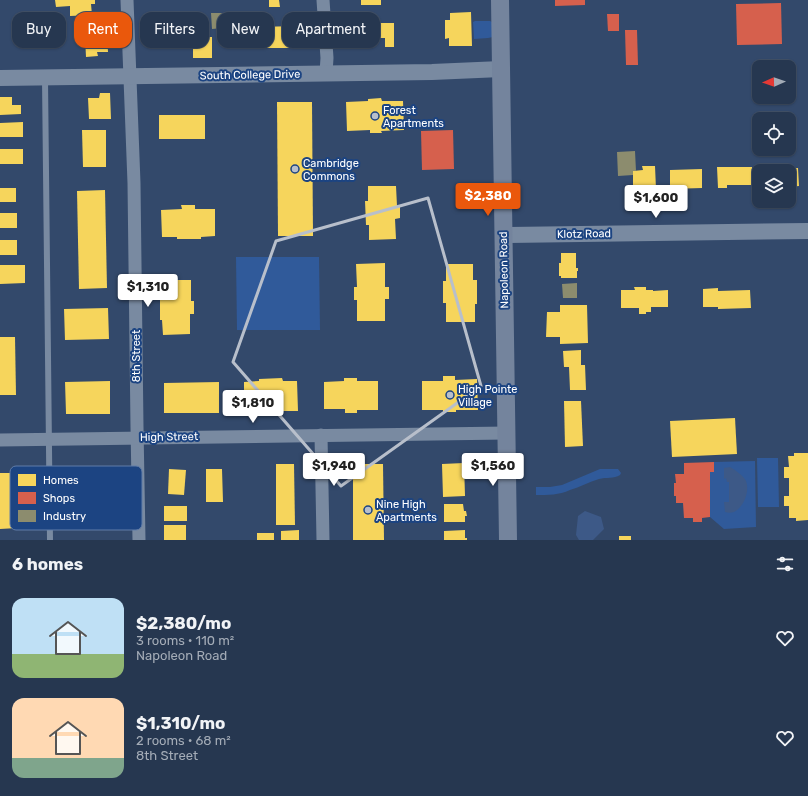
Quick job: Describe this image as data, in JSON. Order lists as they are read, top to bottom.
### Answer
{
  "streets": {
    "main road": ["Napoleon Road"],
    "street": [
      "South College Drive",
      "Klotz Road",
      "8th Street",
      "High Street"
    ]
  },
  "crossings": [
    ["South College Drive", "Napoleon Road"],
    ["South College Drive", "8th Street"],
    ["Klotz Road", "Napoleon Road"],
    ["Napoleon Road", "High Street"],
    ["8th Street", "High Street"]
  ],
  "places": [
    "Forest Apartments",
    "Cambridge Commons",
    "High Pointe Village",
    "Nine High Apartments"
  ],
  "legend": ["Homes", "Shops", "Industry"],
  "north": "left",
  "page": {
    "chip": [
      "Buy",
      "Rent",
      "Filters",
      "New",
      "Apartment"
    ],
    "price": [
      "$2,380",
      "$1,600",
      "$1,310",
      "$1,810",
      "$1,940",
      "$1,560"
    ],
    "heading": "6 homes",
    "list": [
      {
        "name": "$2,380/mo",
        "note": "3 rooms · 110 m² · Napoleon Road"
      },
      {
        "name": "$1,310/mo",
        "note": "2 rooms · 68 m² · 8th Street"
      }
    ]
  }
}
